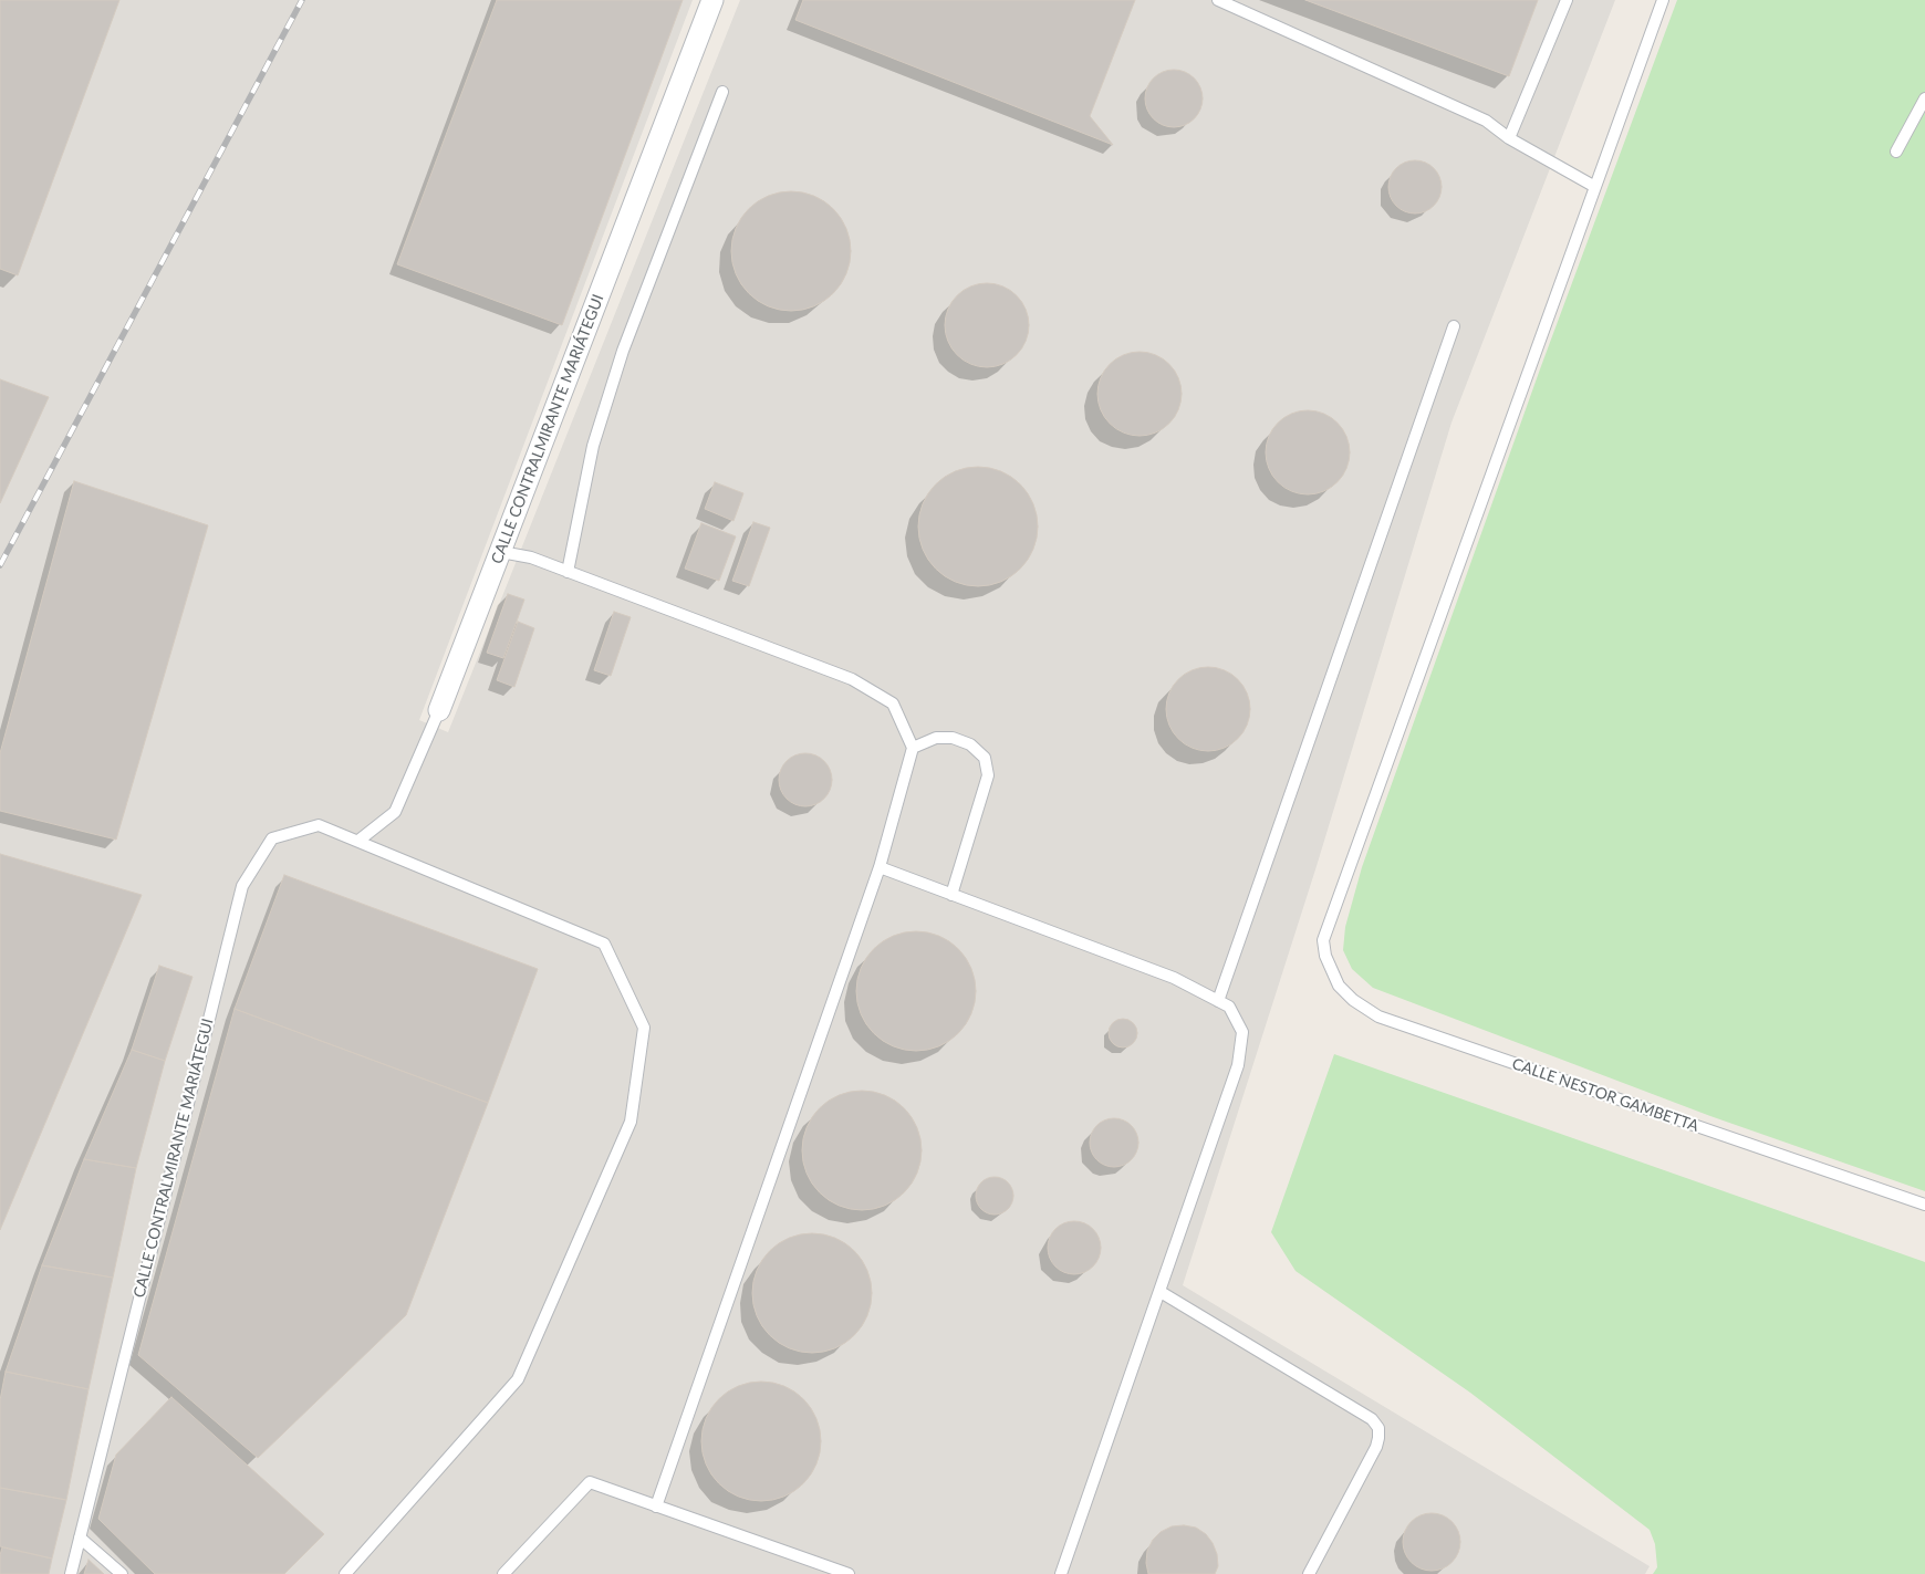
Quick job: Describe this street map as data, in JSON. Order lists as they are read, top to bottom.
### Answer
{
  "streets": {
    "street": ["CALLE CONTRALMIRANTE MARIÁTEGUI"],
    "lane": ["CALLE NESTOR GAMBETTA"]
  }
}
